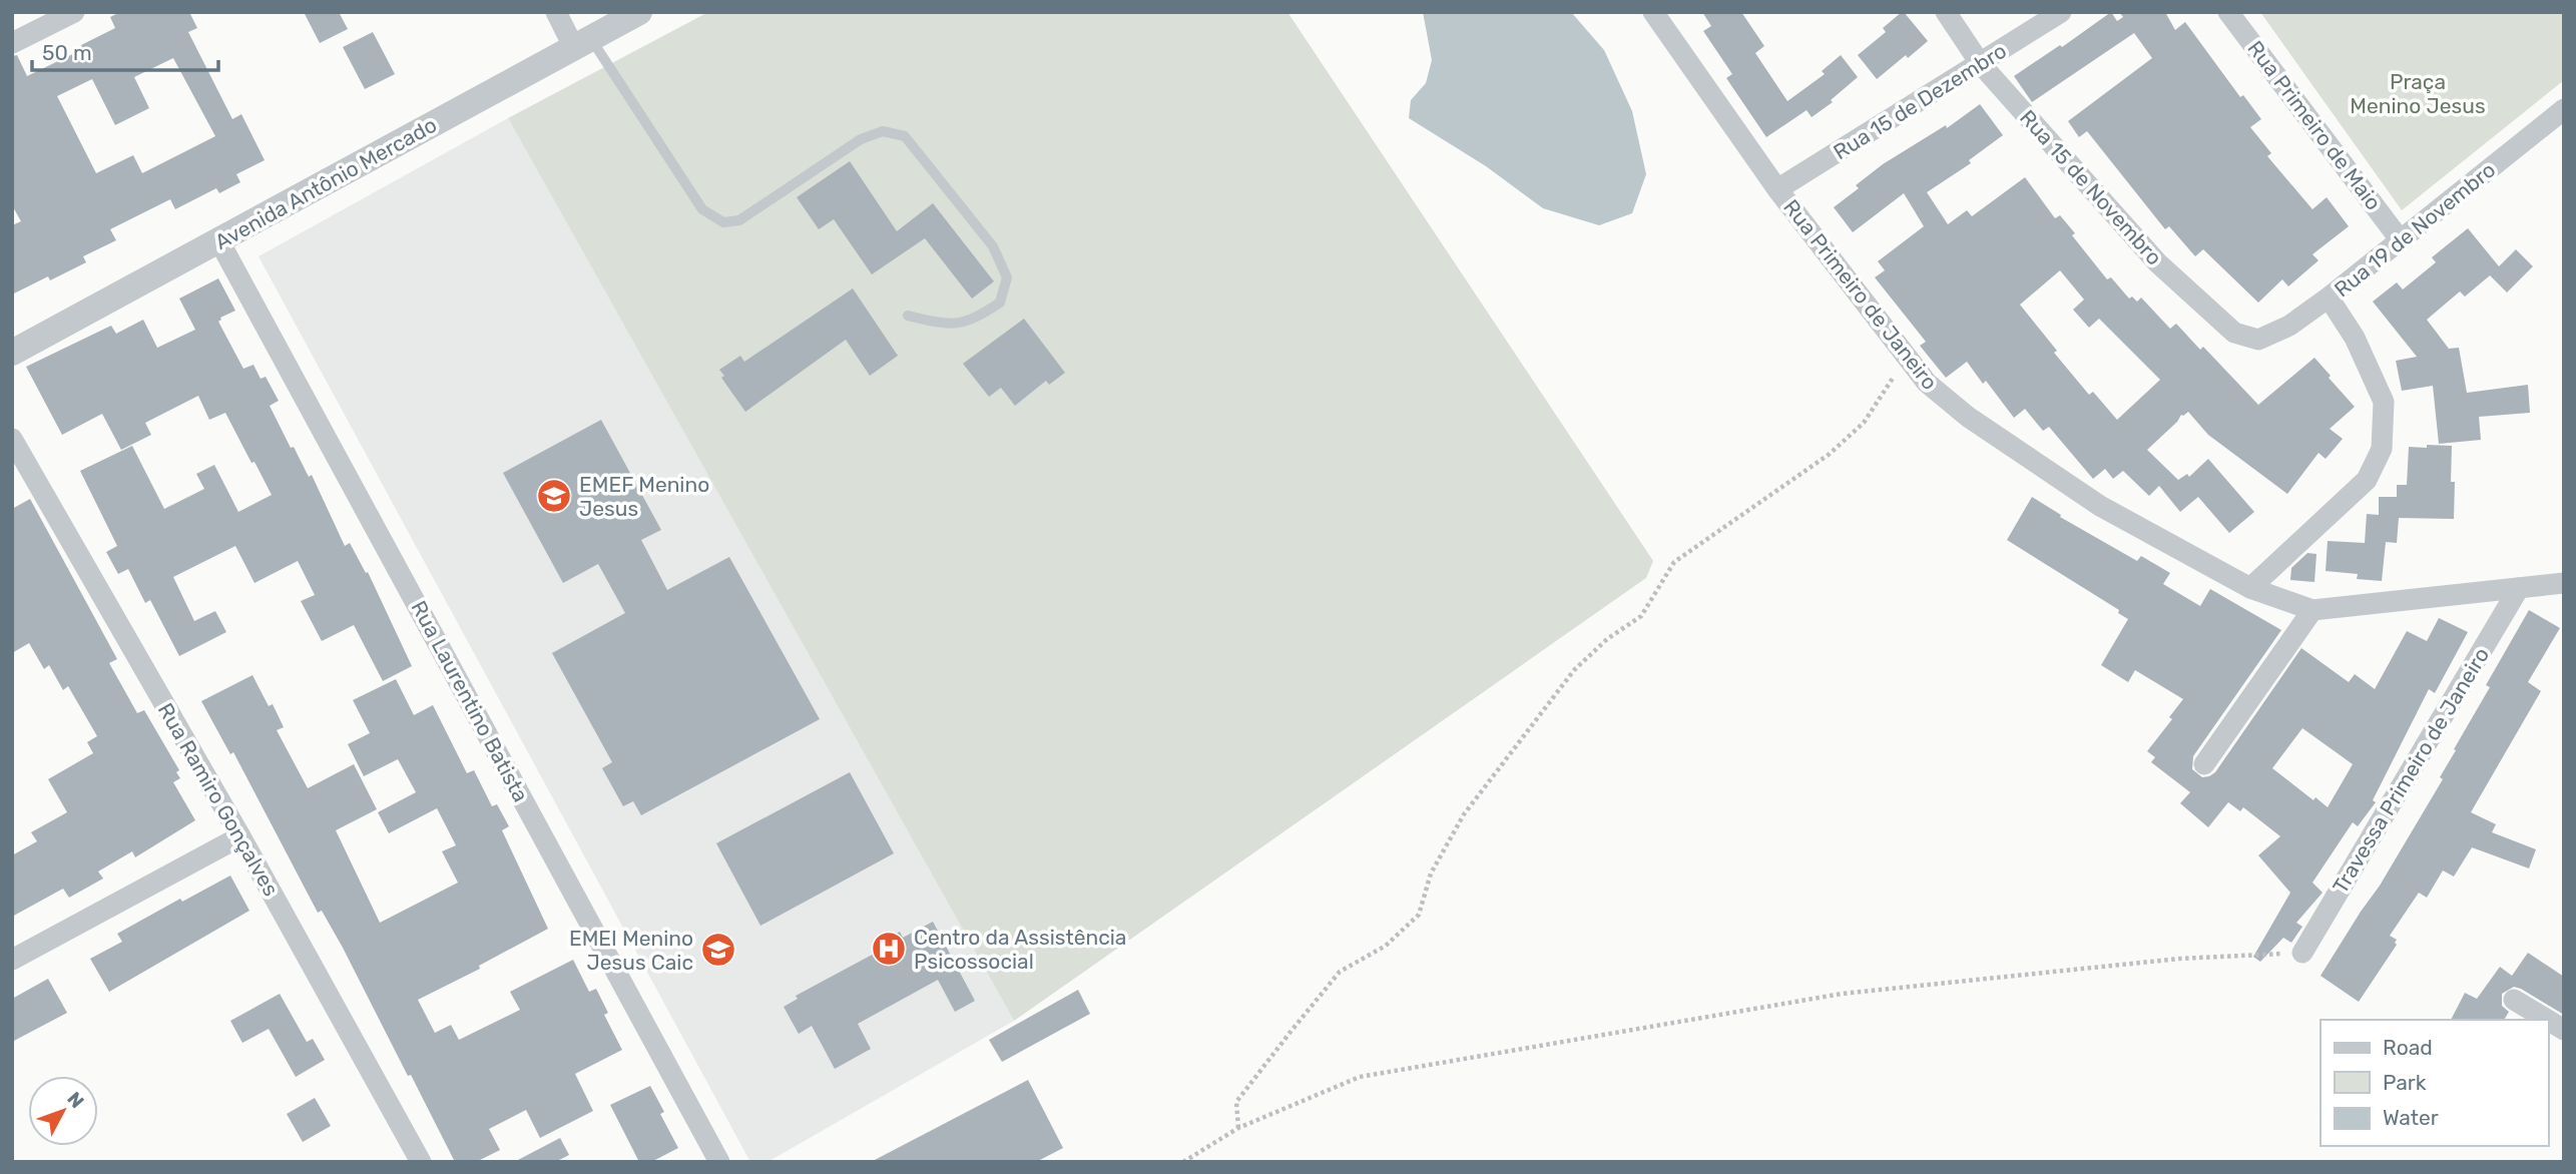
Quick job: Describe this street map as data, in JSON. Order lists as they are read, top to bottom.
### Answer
{
  "streets": {
    "street": [
      "Rua 15 de Dezembro",
      "Rua Primeiro de Maio",
      "Avenida Antônio Mercado",
      "Rua 15 de Novembro",
      "Rua 19 de Novembro",
      "Rua Primeiro de Janeiro",
      "Rua Laurentino Batista",
      "Travessa Primeiro de Janeiro",
      "Rua Ramiro Gonçalves"
    ]
  },
  "crossings": [
    ["Rua 15 de Dezembro", "Rua 15 de Novembro"],
    ["Rua 15 de Dezembro", "Rua Primeiro de Janeiro"],
    ["Rua Primeiro de Maio", "Rua 19 de Novembro"],
    ["Avenida Antônio Mercado", "Rua Laurentino Batista"],
    ["Rua 15 de Novembro", "Rua 19 de Novembro"],
    ["Rua Primeiro de Janeiro", "Travessa Primeiro de Janeiro"]
  ],
  "parks": ["Praça Menino Jesus"],
  "places": {
    "school or university": ["EMEF Menino Jesus", "EMEI Menino Jesus Caic"],
    "hospital": ["Centro da Assistência Psicossocial"]
  },
  "legend": ["Road", "Park", "Water"],
  "scale_bar": "50 m",
  "north": "top right"
}
